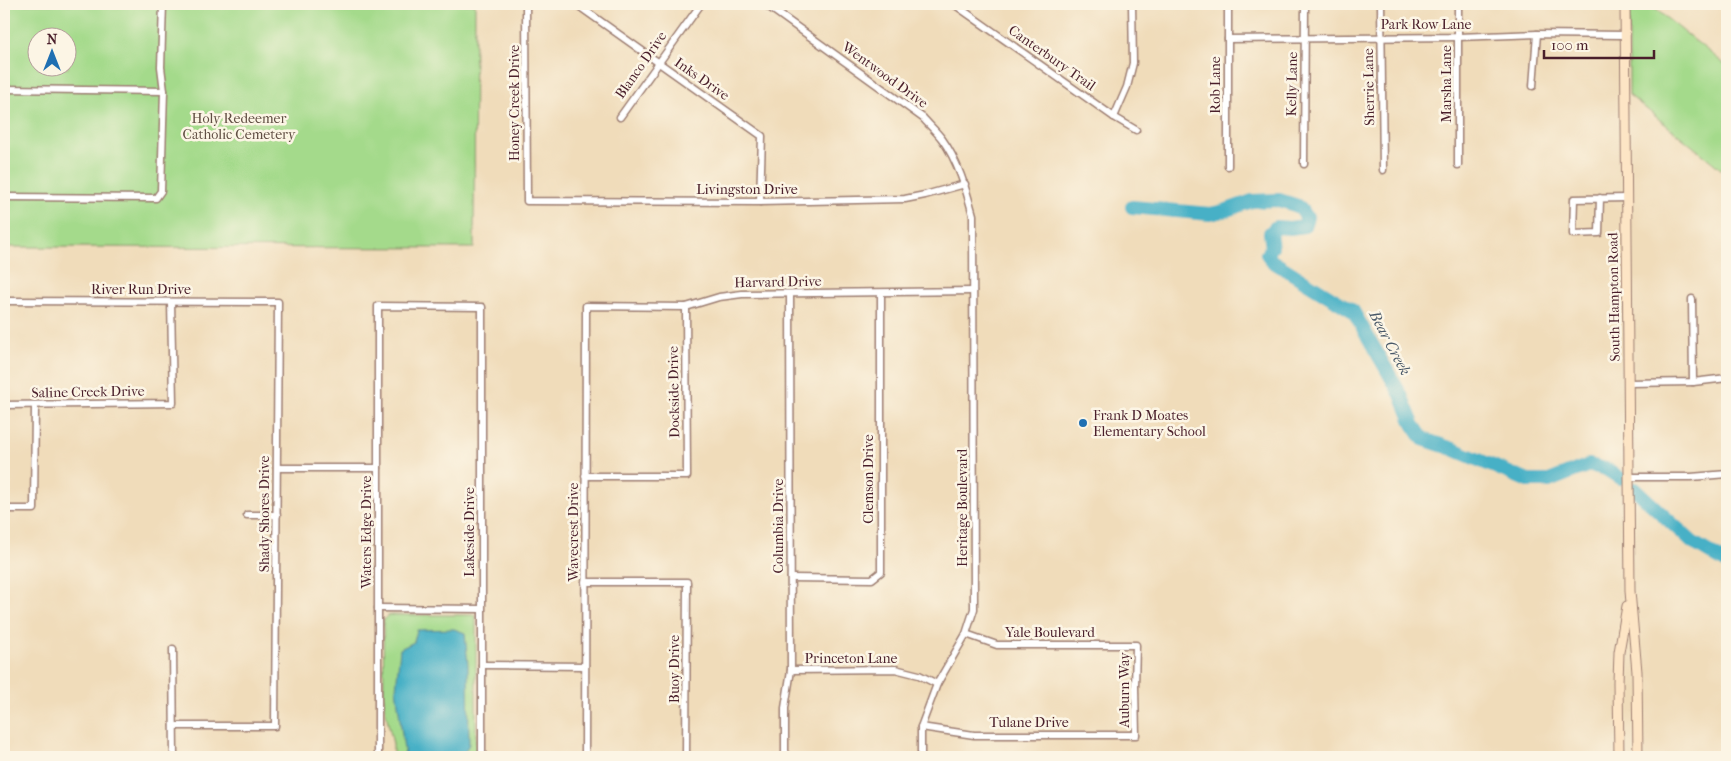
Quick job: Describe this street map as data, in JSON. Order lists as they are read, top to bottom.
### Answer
{
  "streets": {
    "main road": ["South Hampton Road"],
    "street": [
      "Park Row Lane",
      "Canterbury Trail",
      "Blanco Drive",
      "Wentwood Drive",
      "Inks Drive",
      "Kelly Lane",
      "Marsha Lane",
      "Rob Lane",
      "Sherrie Lane",
      "Honey Creek Drive",
      "Livingston Drive",
      "Harvard Drive",
      "River Run Drive",
      "Saline Creek Drive",
      "Dockside Drive",
      "Clemson Drive",
      "Heritage Boulevard",
      "Shady Shores Drive",
      "Columbia Drive",
      "Waters Edge Drive",
      "Lakeside Drive",
      "Wavecrest Drive",
      "Yale Boulevard",
      "Princeton Lane",
      "Buoy Drive",
      "Auburn Way",
      "Tulane Drive"
    ]
  },
  "crossings": [
    ["Park Row Lane", "Kelly Lane"],
    ["Park Row Lane", "Marsha Lane"],
    ["Park Row Lane", "Rob Lane"],
    ["Park Row Lane", "Sherrie Lane"],
    ["Park Row Lane", "South Hampton Road"],
    ["Blanco Drive", "Inks Drive"],
    ["Wentwood Drive", "Livingston Drive"],
    ["Wentwood Drive", "Heritage Boulevard"],
    ["Inks Drive", "Livingston Drive"],
    ["Honey Creek Drive", "Livingston Drive"],
    ["Harvard Drive", "Dockside Drive"],
    ["Harvard Drive", "Clemson Drive"],
    ["Harvard Drive", "Heritage Boulevard"],
    ["Harvard Drive", "Columbia Drive"],
    ["Harvard Drive", "Wavecrest Drive"],
    ["River Run Drive", "Saline Creek Drive"],
    ["River Run Drive", "Shady Shores Drive"],
    ["Dockside Drive", "Wavecrest Drive"],
    ["Clemson Drive", "Columbia Drive"],
    ["Heritage Boulevard", "Yale Boulevard"],
    ["Heritage Boulevard", "Princeton Lane"],
    ["Heritage Boulevard", "Tulane Drive"],
    ["Columbia Drive", "Princeton Lane"],
    ["Waters Edge Drive", "Lakeside Drive"],
    ["Wavecrest Drive", "Buoy Drive"],
    ["Yale Boulevard", "Auburn Way"],
    ["Auburn Way", "Tulane Drive"]
  ],
  "water": ["Bear Creek"],
  "parks": ["Holy Redeemer Catholic Cemetery"],
  "places": ["Frank D Moates Elementary School"],
  "scale_bar": "100 m",
  "north": "top"
}
